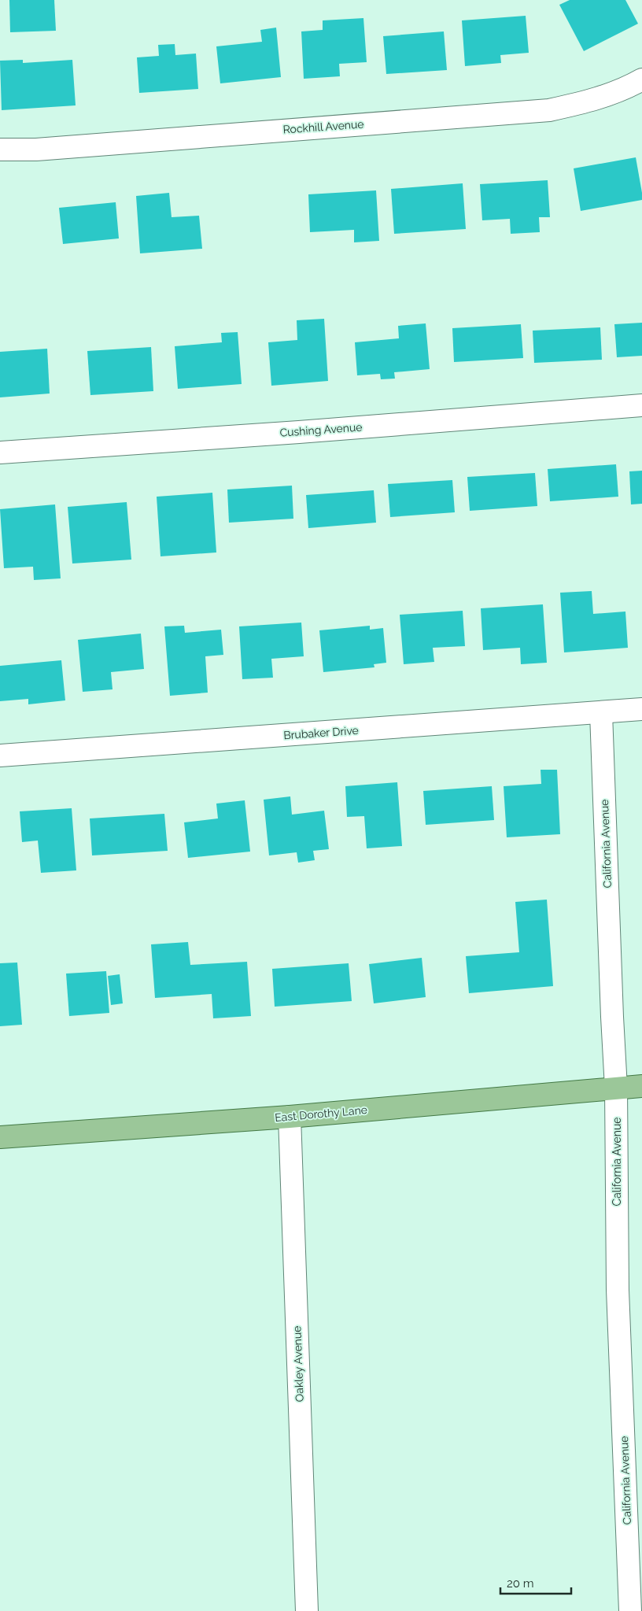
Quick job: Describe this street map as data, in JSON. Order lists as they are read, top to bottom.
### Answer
{
  "streets": {
    "main road": ["East Dorothy Lane"],
    "street": [
      "Rockhill Avenue",
      "Cushing Avenue",
      "Brubaker Drive",
      "California Avenue",
      "Oakley Avenue"
    ]
  },
  "crossings": [
    ["Brubaker Drive", "California Avenue"],
    ["California Avenue", "East Dorothy Lane"],
    ["East Dorothy Lane", "Oakley Avenue"]
  ],
  "scale_bar": "20 m"
}
